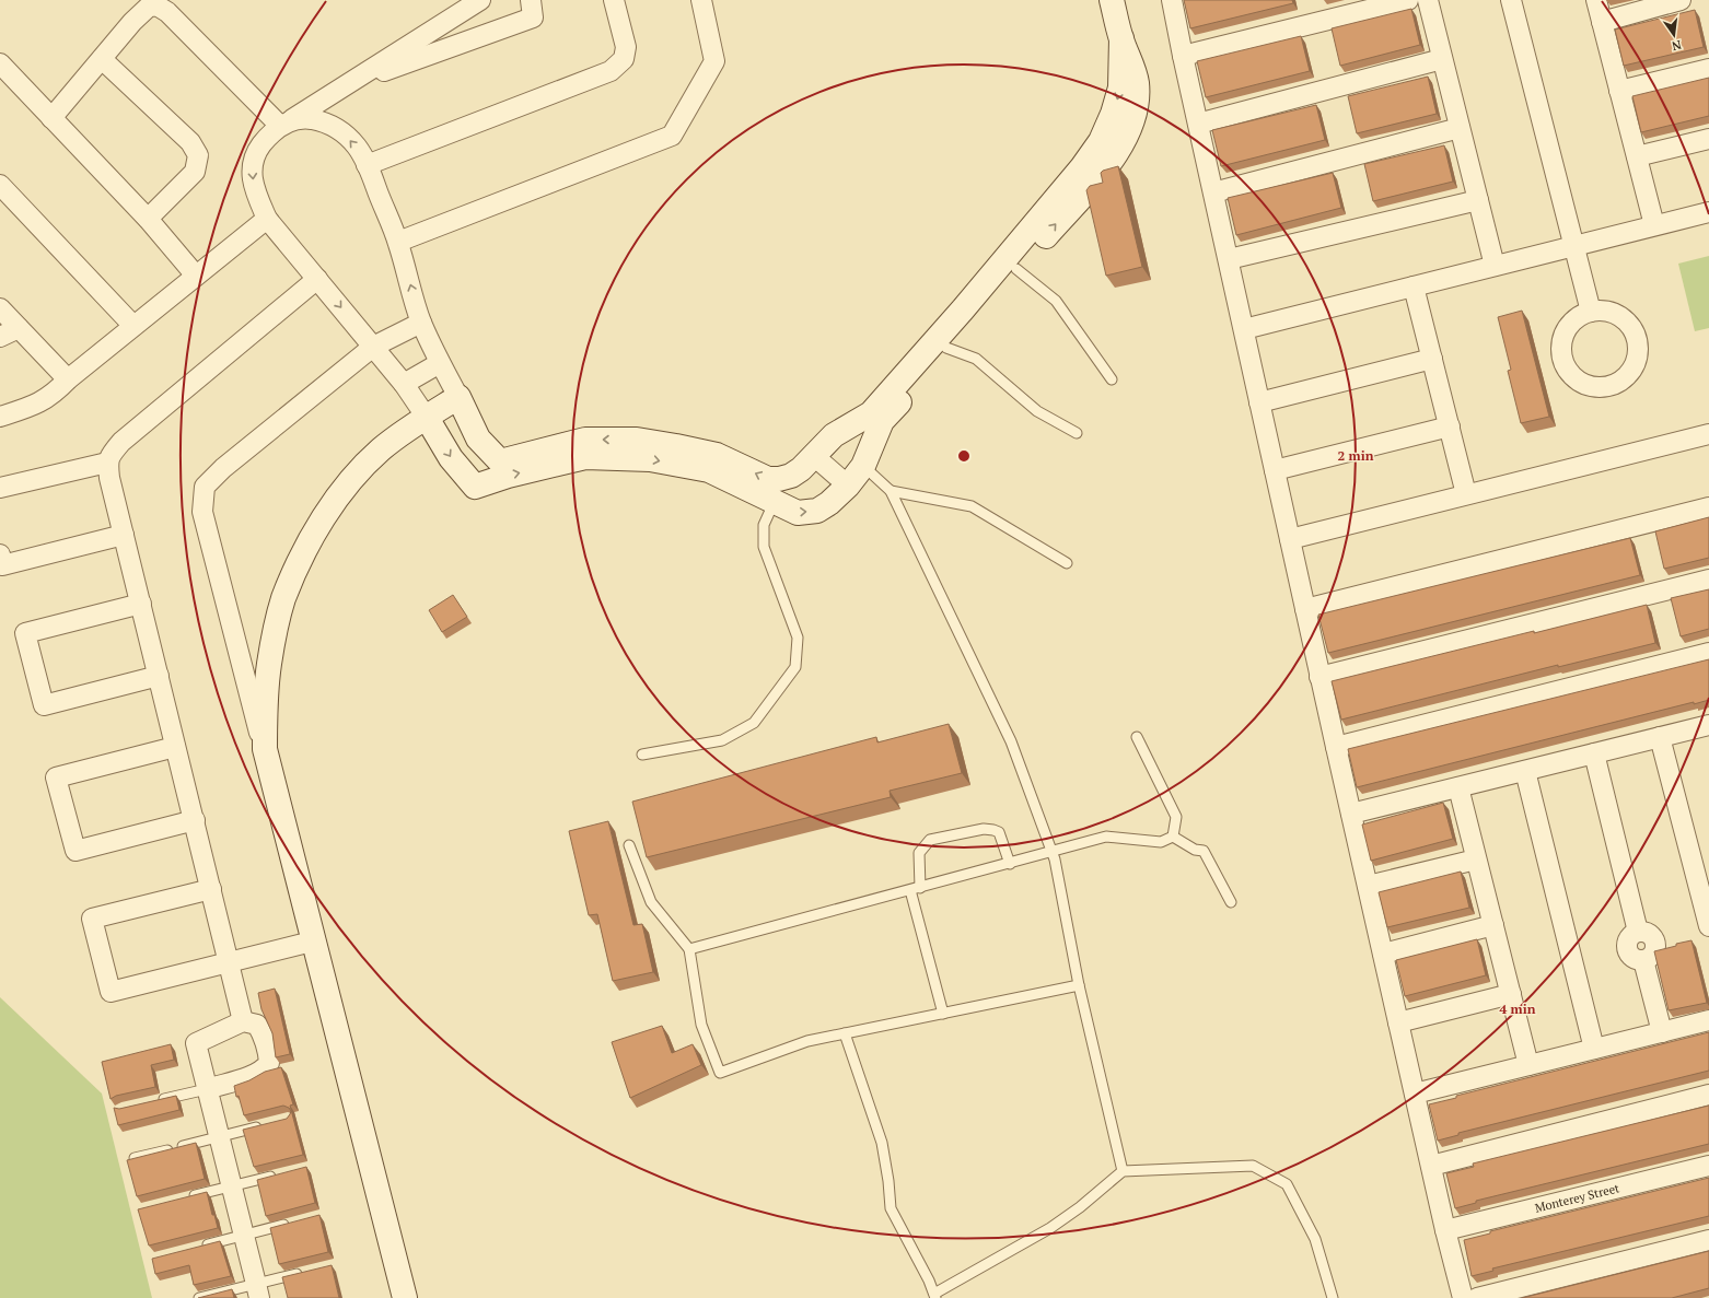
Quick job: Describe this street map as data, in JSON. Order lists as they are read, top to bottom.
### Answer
{
  "streets": {
    "street": ["Monterey Street"]
  },
  "north": "bottom",
  "rings": ["2 min", "4 min"]
}
